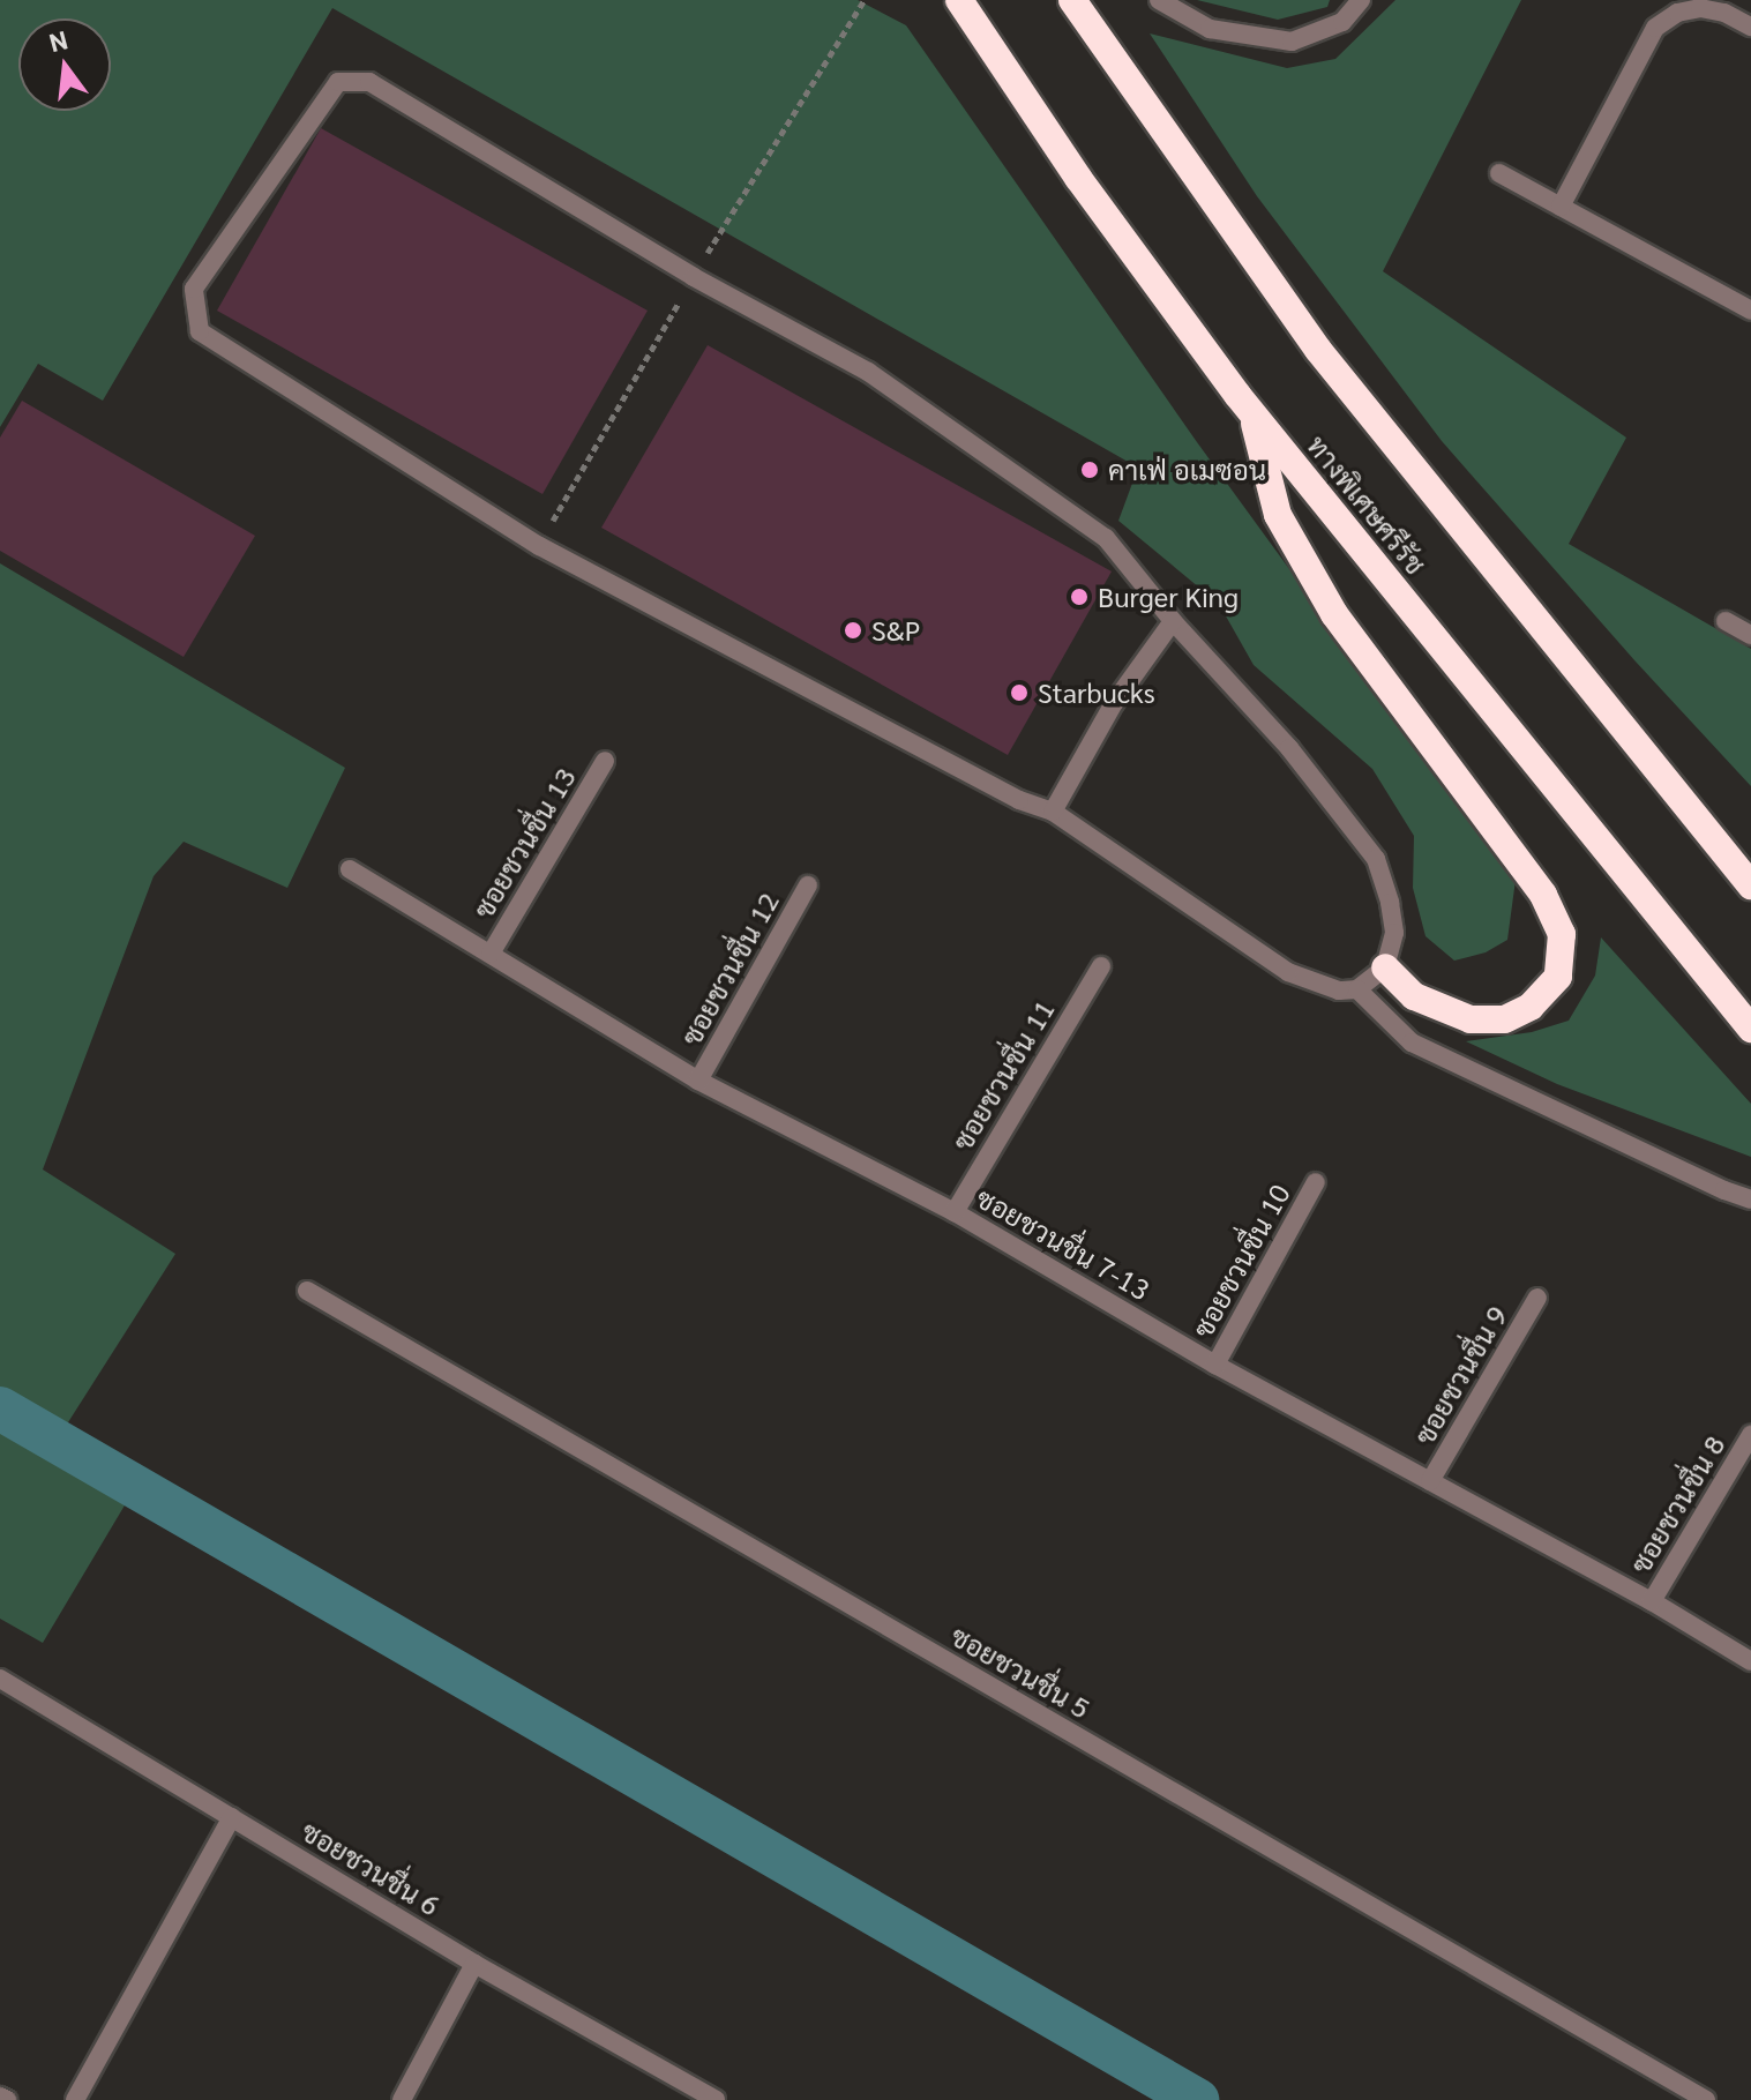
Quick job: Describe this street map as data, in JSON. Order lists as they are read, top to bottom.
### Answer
{
  "streets": {
    "highway": ["ทางพิเศษศรีรัช"],
    "street": [
      "ซอยชวนชื่น 13",
      "ซอยชวนชื่น 12",
      "ซอยชวนชื่น 11",
      "ซอยชวนชื่น 7-13",
      "ซอยชวนชื่น 10",
      "ซอยชวนชื่น 9",
      "ซอยชวนชื่น 8",
      "ซอยชวนชื่น 5",
      "ซอยชวนชื่น 6"
    ]
  },
  "crossings": [
    ["ซอยชวนชื่น 13", "ซอยชวนชื่น 7-13"],
    ["ซอยชวนชื่น 12", "ซอยชวนชื่น 7-13"],
    ["ซอยชวนชื่น 11", "ซอยชวนชื่น 7-13"],
    ["ซอยชวนชื่น 7-13", "ซอยชวนชื่น 10"],
    ["ซอยชวนชื่น 7-13", "ซอยชวนชื่น 9"],
    ["ซอยชวนชื่น 7-13", "ซอยชวนชื่น 8"]
  ],
  "places": [
    "คาเฟ่ อเมซอน",
    "Burger King",
    "S&P",
    "Starbucks"
  ],
  "north": "top"
}
